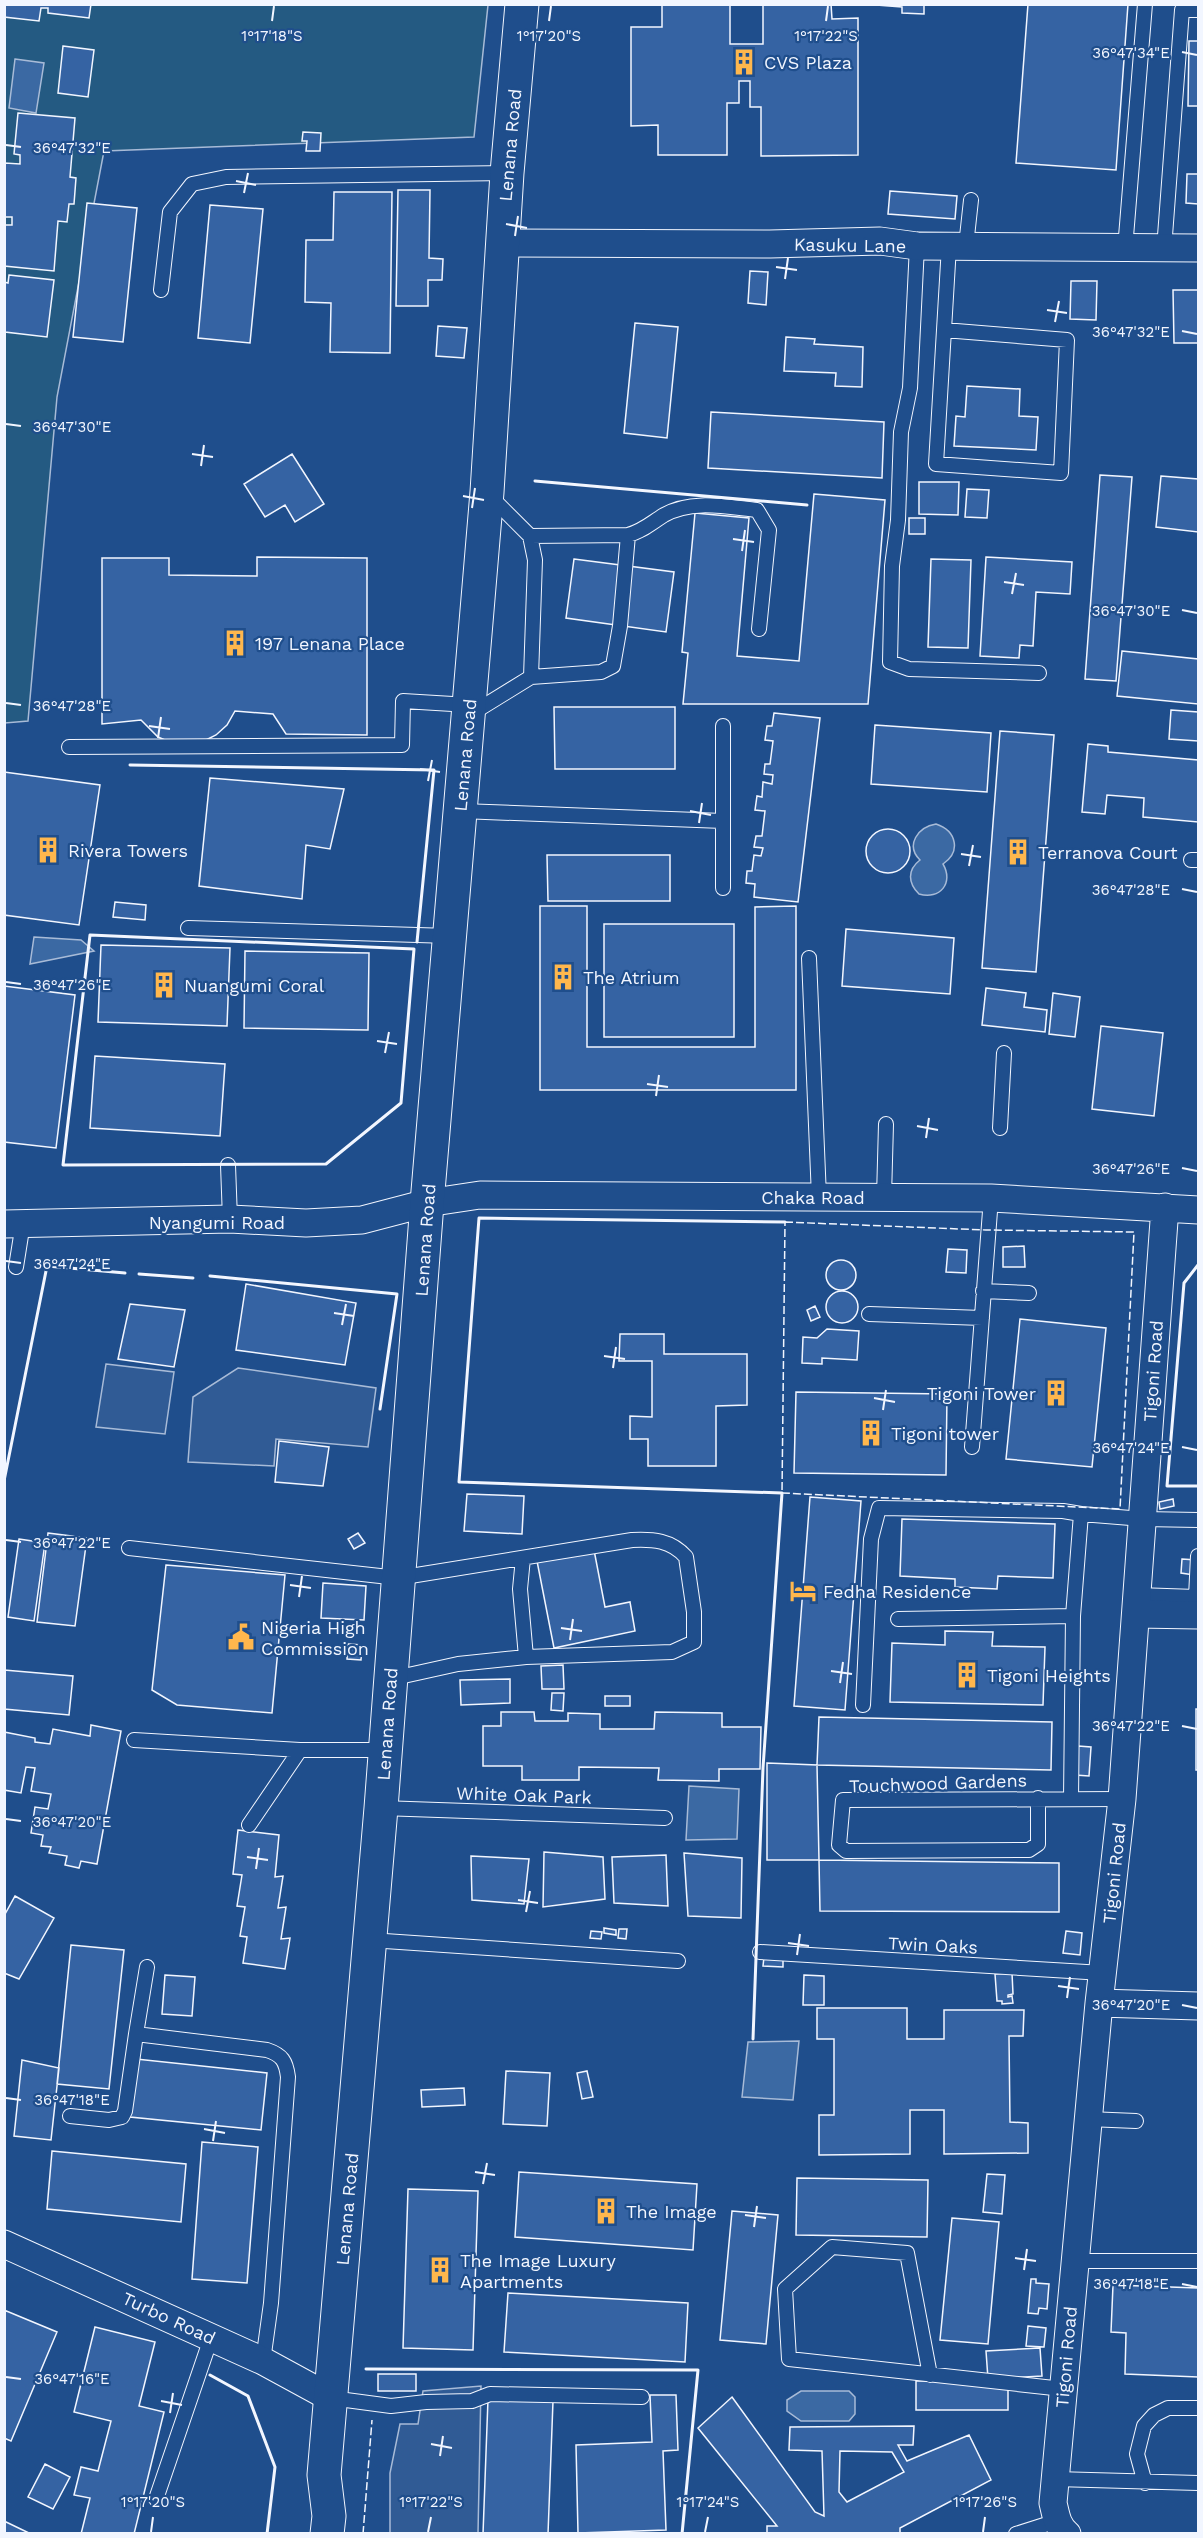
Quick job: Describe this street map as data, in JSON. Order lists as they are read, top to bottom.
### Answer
{
  "streets": {
    "street": [
      "Lenana Road",
      "Kasuku Lane",
      "Chaka Road",
      "Nyangumi Road",
      "Tigoni Road",
      "Turbo Road"
    ],
    "lane": ["Touchwood Gardens", "White Oak Park", "Twin Oaks"]
  },
  "crossings": [
    ["Lenana Road", "Kasuku Lane"],
    ["Lenana Road", "Chaka Road"],
    ["Lenana Road", "Nyangumi Road"],
    ["Lenana Road", "White Oak Park"],
    ["Lenana Road", "Turbo Road"],
    ["Chaka Road", "Nyangumi Road"],
    ["Chaka Road", "Tigoni Road"],
    ["Tigoni Road", "Touchwood Gardens"],
    ["Tigoni Road", "Twin Oaks"]
  ],
  "places": {
    "building": [
      "CVS Plaza",
      "197 Lenana Place",
      "Rivera Towers",
      "Terranova Court",
      "The Atrium",
      "Nuangumi Coral",
      "Tigoni Tower",
      "Tigoni tower",
      "Tigoni Heights",
      "The Image",
      "The Image Luxury Apartments"
    ],
    "hotel": ["Fedha Residence"],
    "public building": ["Nigeria High Commission"]
  },
  "coordinates": [
    "1°17'18\"S",
    "1°17'20\"S",
    "1°17'22\"S",
    "36°47'34\"E",
    "36°47'32\"E",
    "36°47'30\"E",
    "36°47'28\"E",
    "36°47'26\"E",
    "36°47'24\"E",
    "36°47'22\"E",
    "36°47'20\"E",
    "36°47'18\"E",
    "36°47'16\"E",
    "1°17'24\"S",
    "1°17'26\"S"
  ]
}
